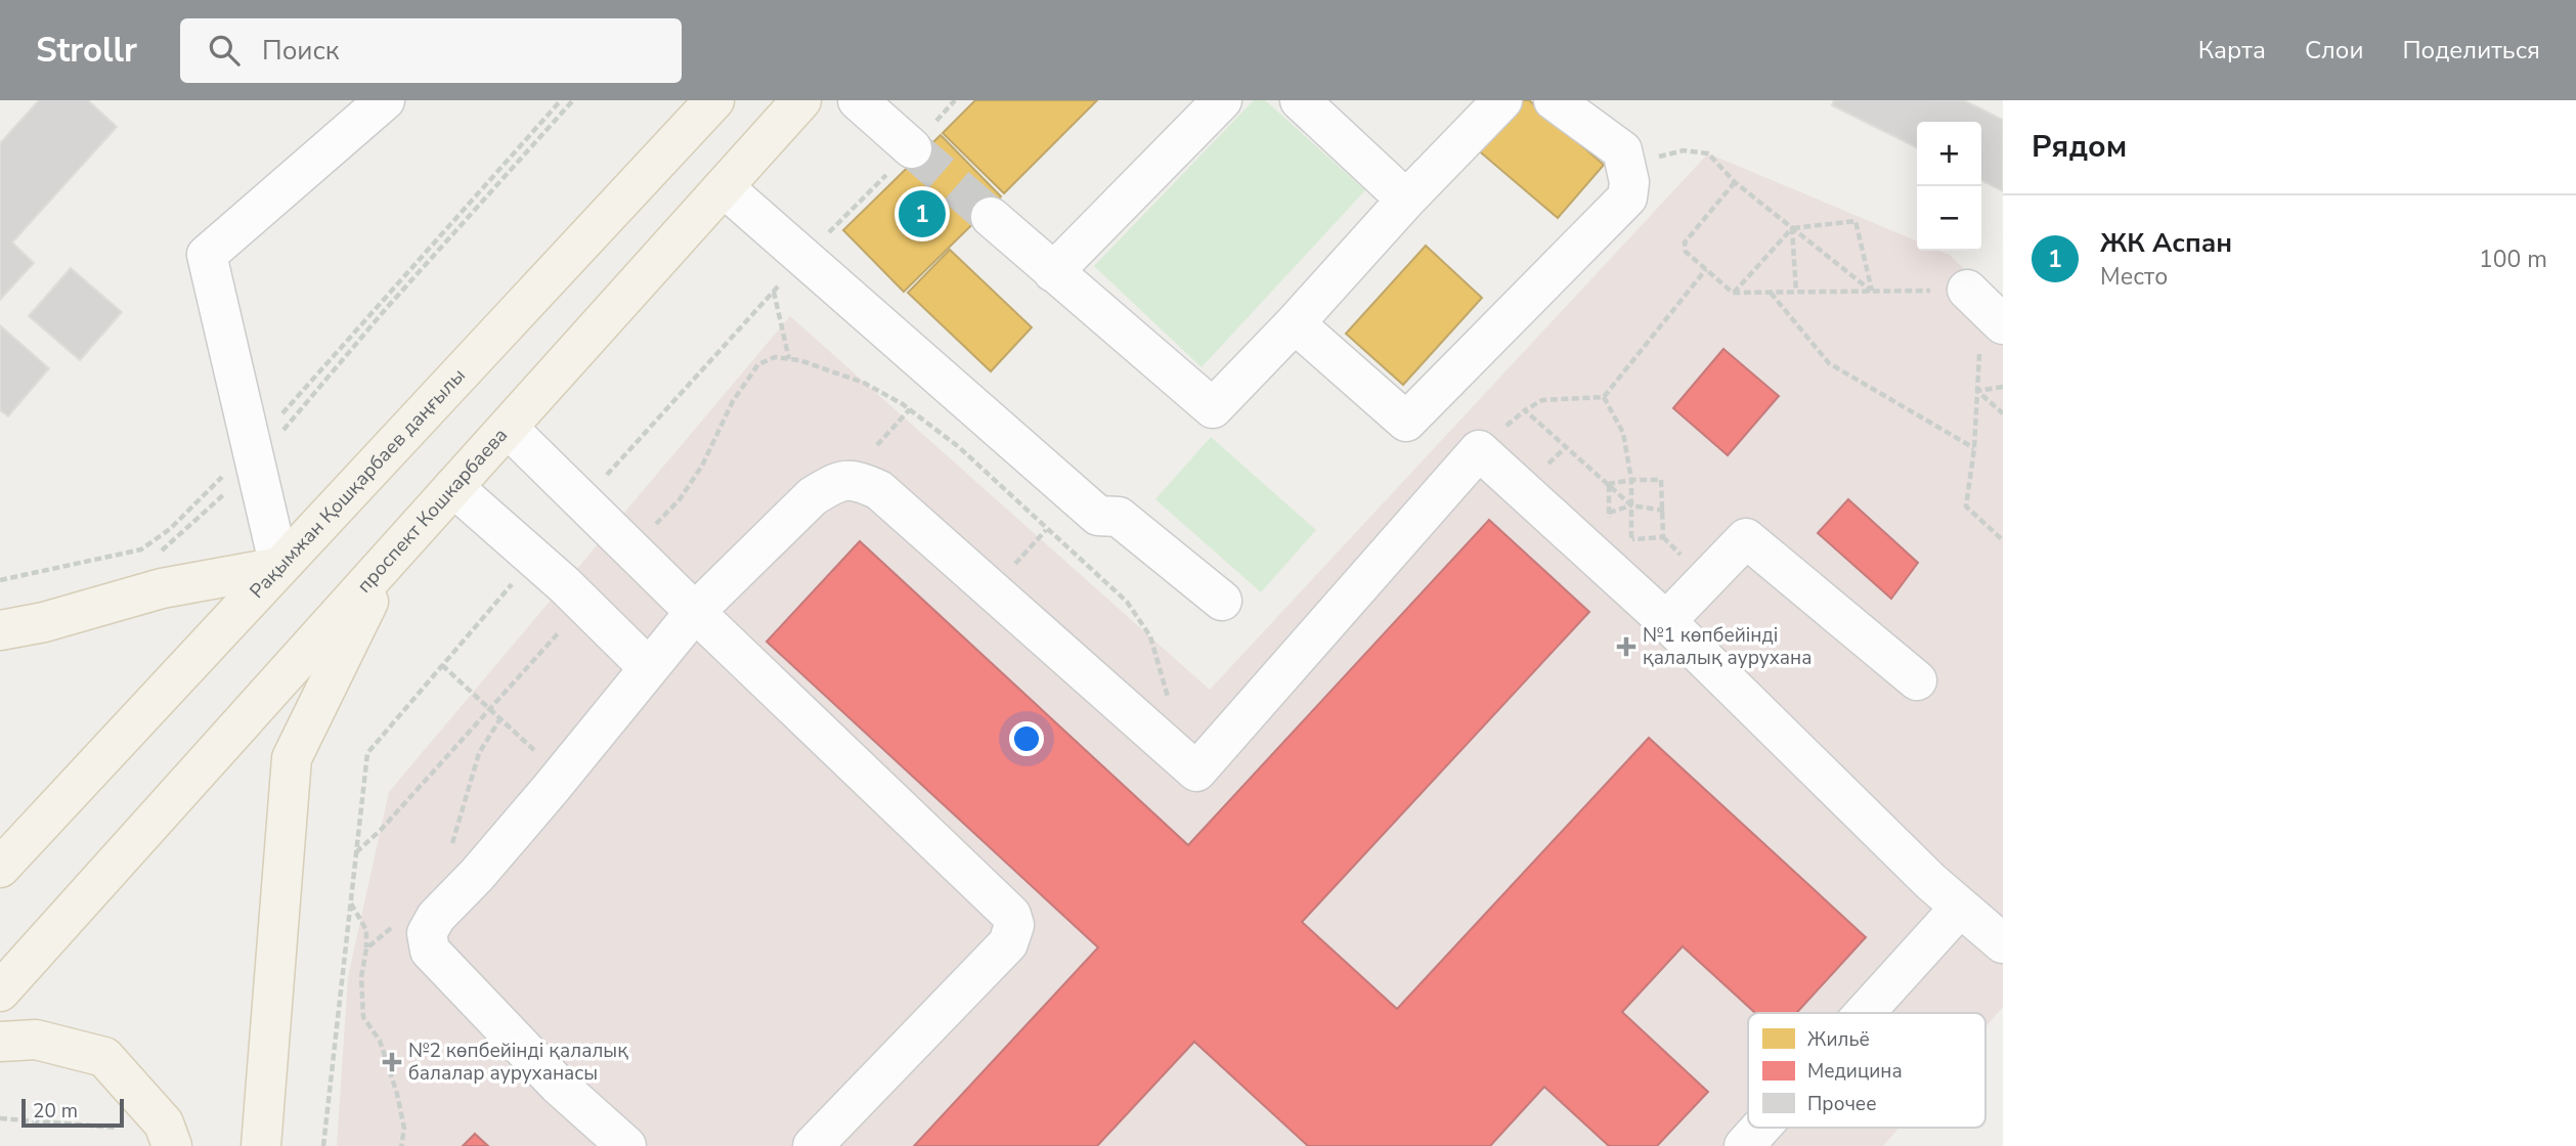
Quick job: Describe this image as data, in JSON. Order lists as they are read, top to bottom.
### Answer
{
  "streets": {
    "main road": ["Рақымжан Қошқарбаев даңғылы", "проспект Кошкарбаева"]
  },
  "places": {
    "health": ["№1 көпбейінді қалалық аурухана", "№2 көпбейінді қалалық балалар ауруханасы"]
  },
  "legend": ["Жильё", "Медицина", "Прочее"],
  "scale_bar": "20 m",
  "page": {
    "header": "Strollr",
    "search": "Поиск",
    "nav": ["Карта", "Слои", "Поделиться"],
    "heading": "Рядом",
    "map_buttons": ["+", "−"],
    "pins": "1",
    "list": [
      {
        "mark": "1",
        "name": "ЖК Аспан",
        "note": "Место",
        "value": "100 m"
      }
    ],
    "scale": "20 m"
  }
}
